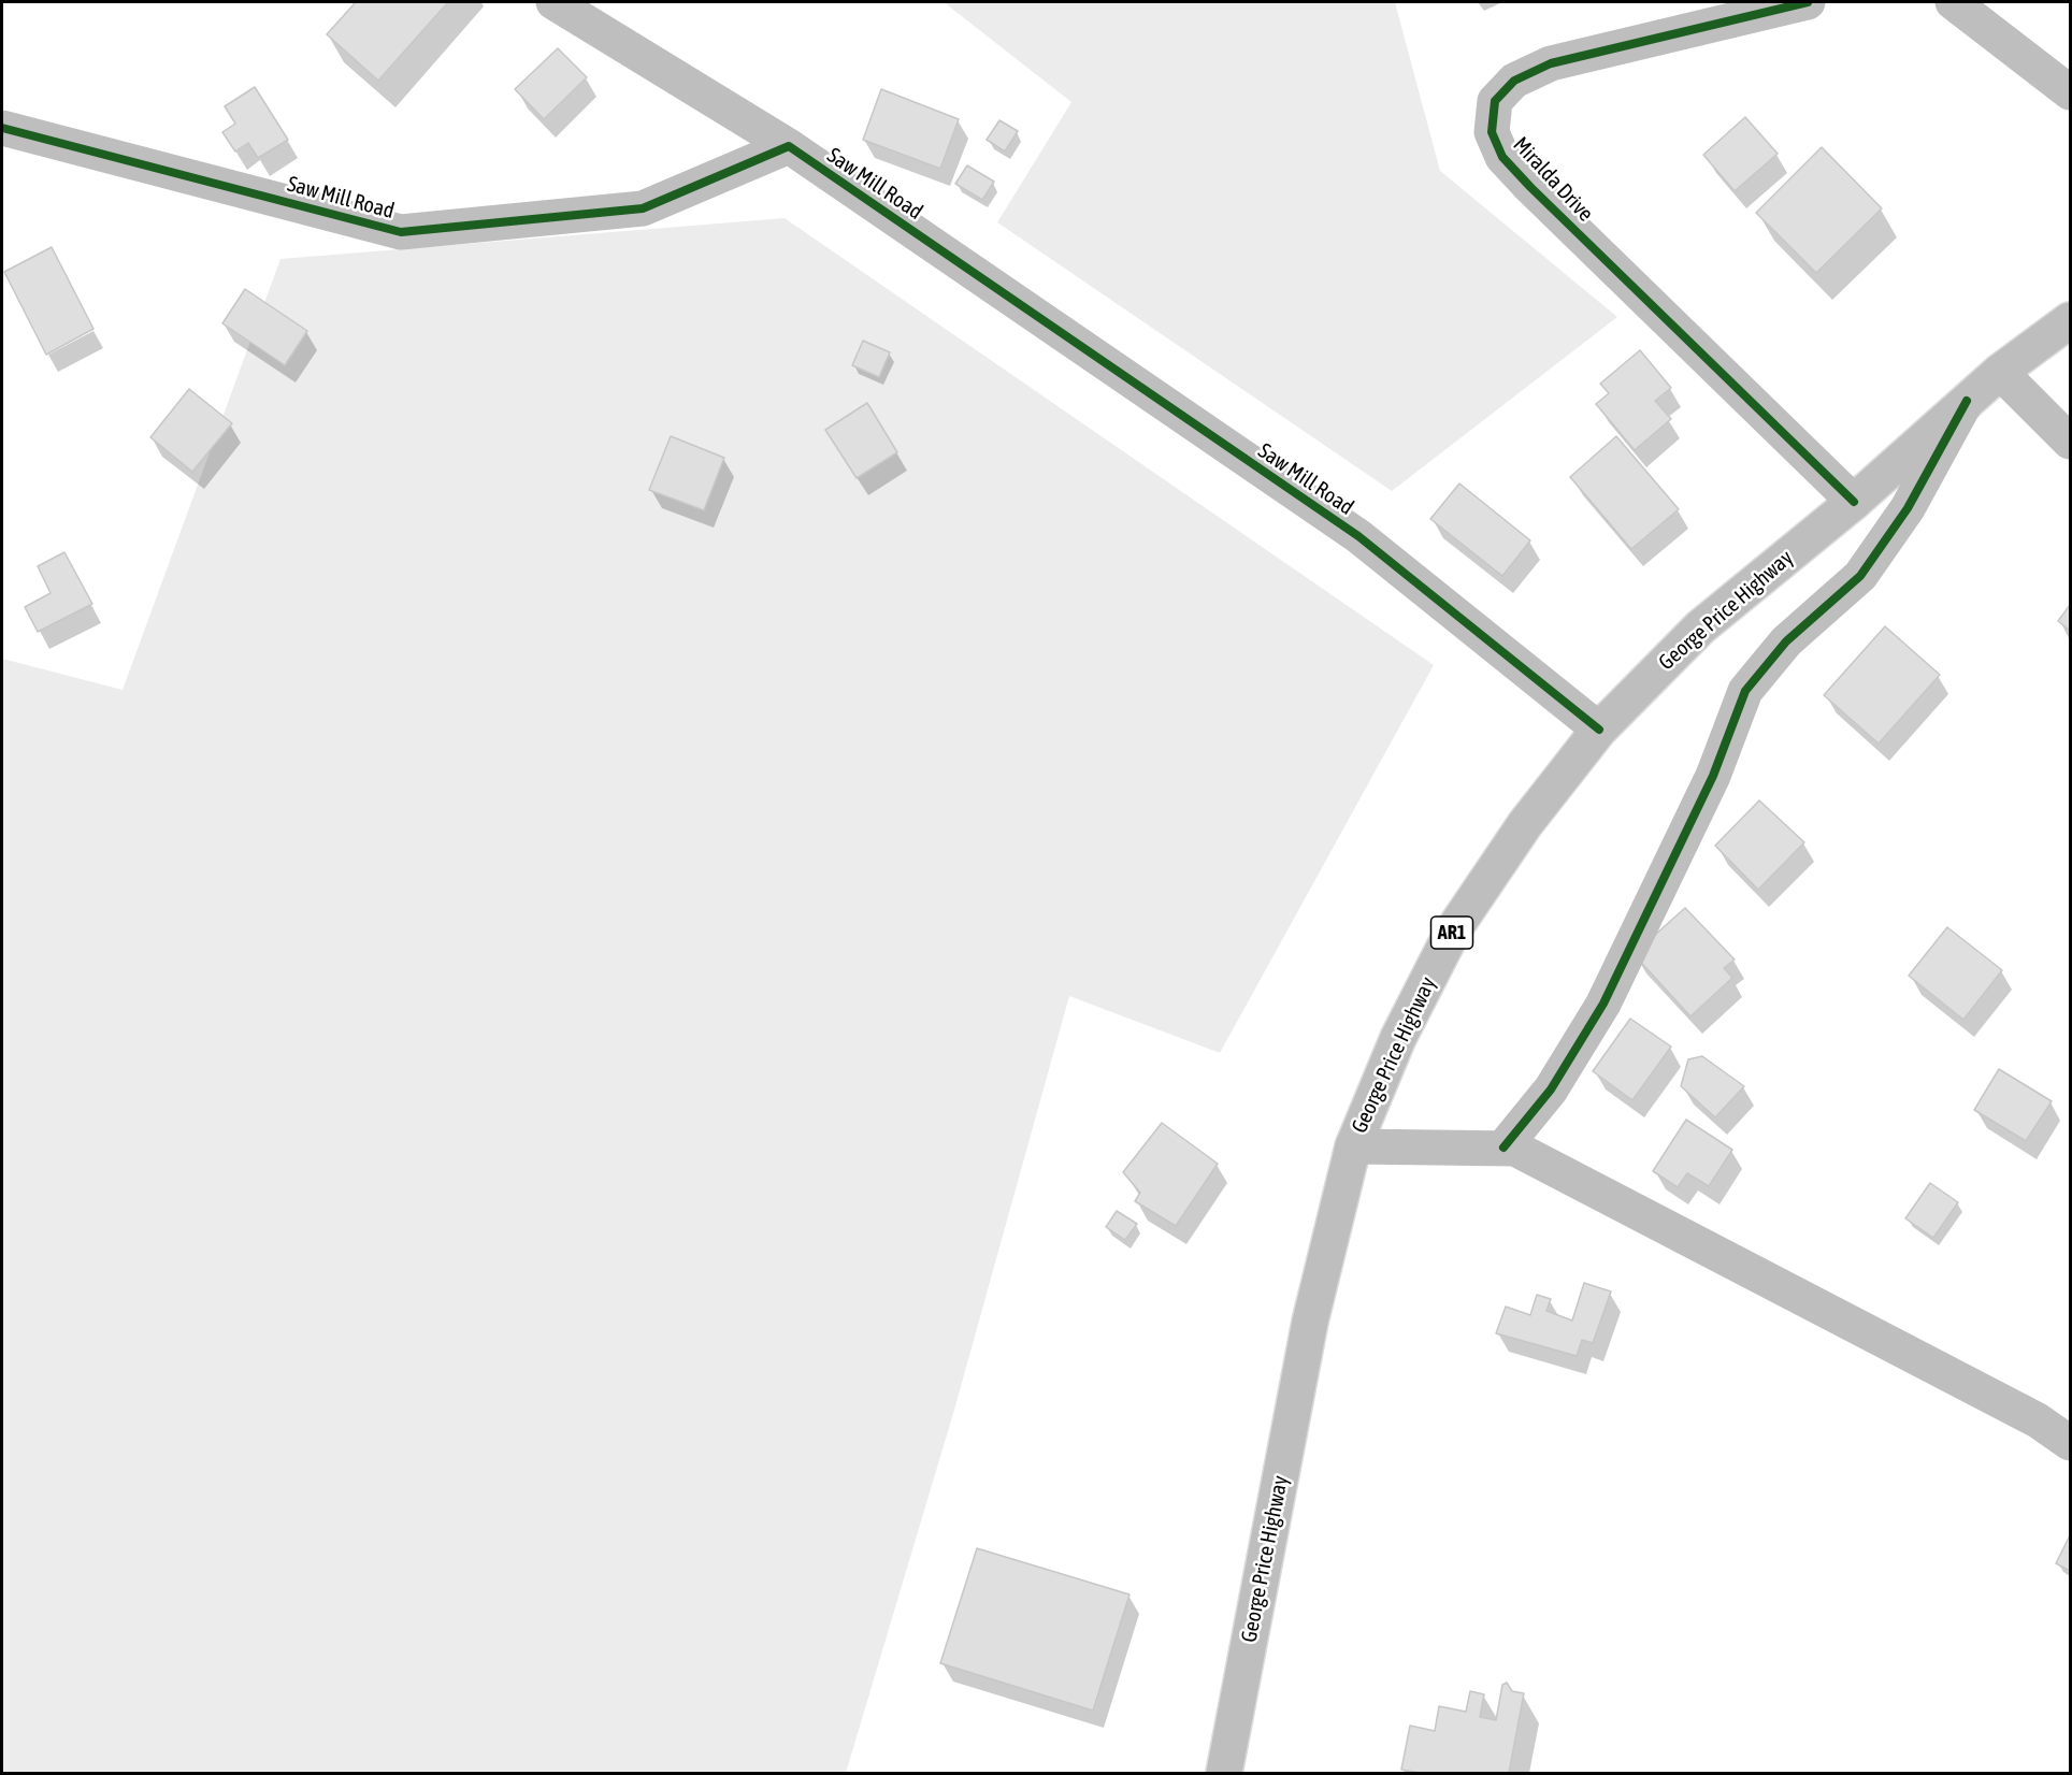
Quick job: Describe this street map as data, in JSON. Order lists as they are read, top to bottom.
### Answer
{
  "streets": {
    "main road": [
      "Miralda Drive",
      "Saw Mill Road",
      "George Price Highway",
      "AR1"
    ]
  },
  "crossings": [
    ["Miralda Drive", "George Price Highway"],
    ["Saw Mill Road", "George Price Highway"]
  ]
}
